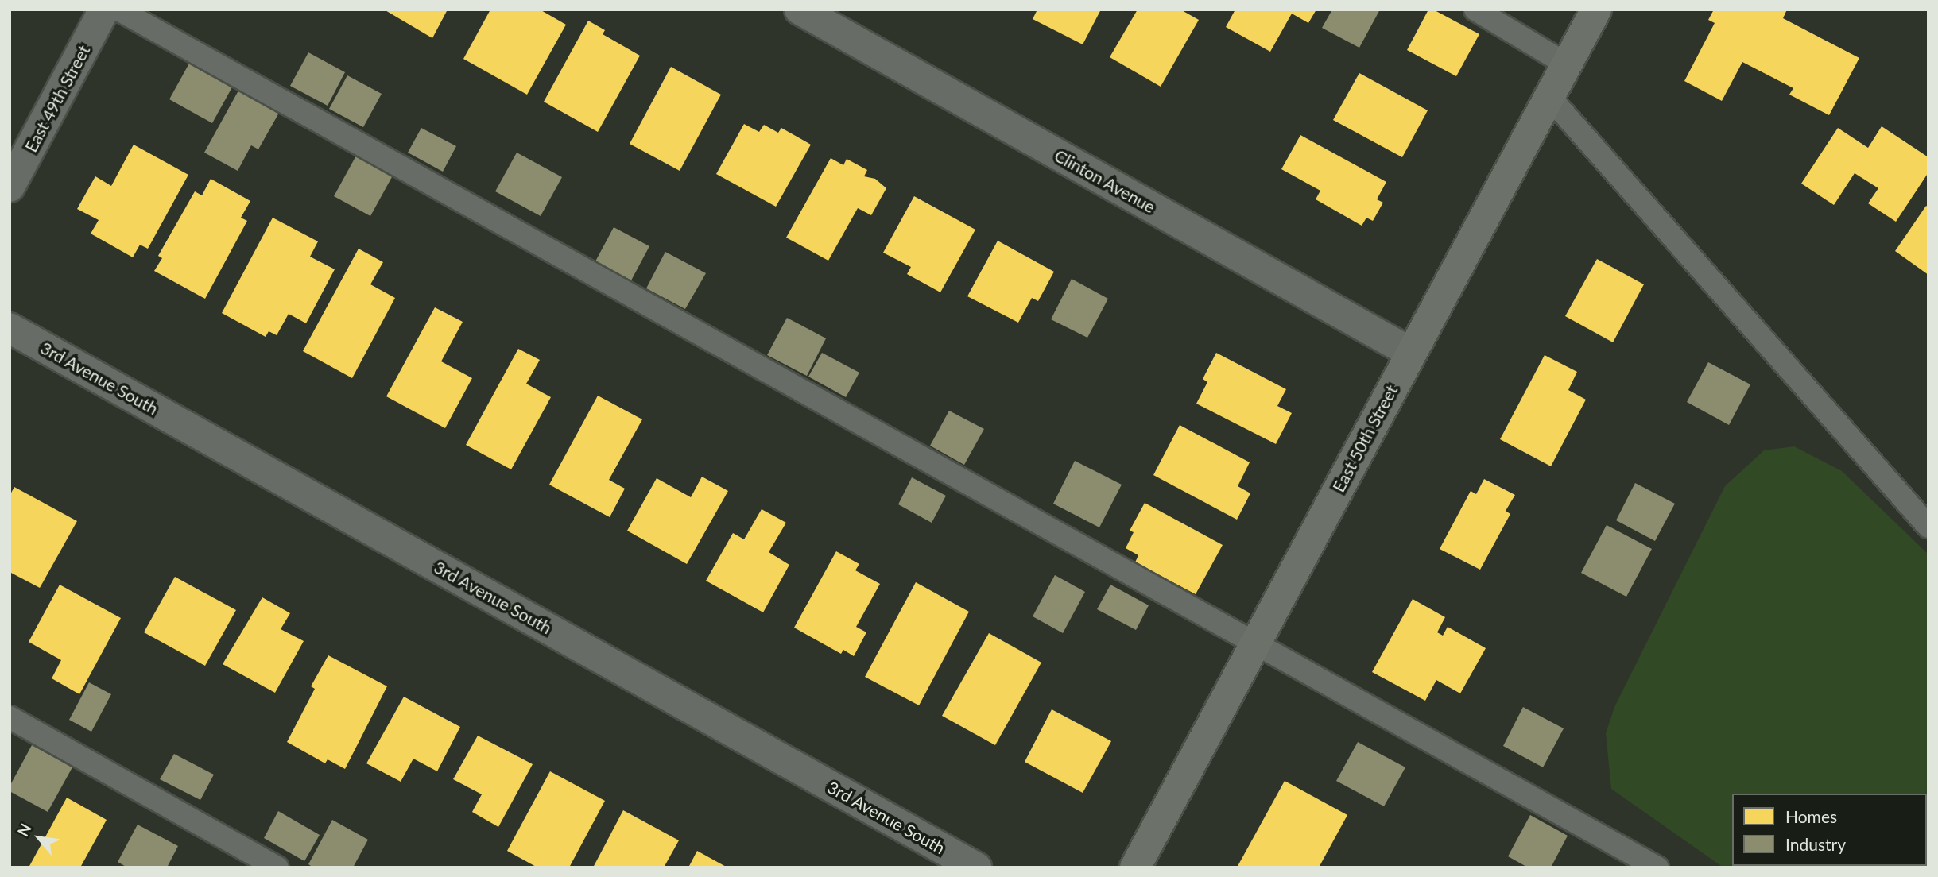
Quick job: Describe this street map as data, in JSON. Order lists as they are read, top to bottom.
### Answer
{
  "streets": {
    "street": [
      "East 49th Street",
      "Clinton Avenue",
      "3rd Avenue South",
      "East 50th Street"
    ]
  },
  "crossings": [
    ["Clinton Avenue", "East 50th Street"]
  ],
  "legend": ["Homes", "Industry"],
  "north": "top left"
}
